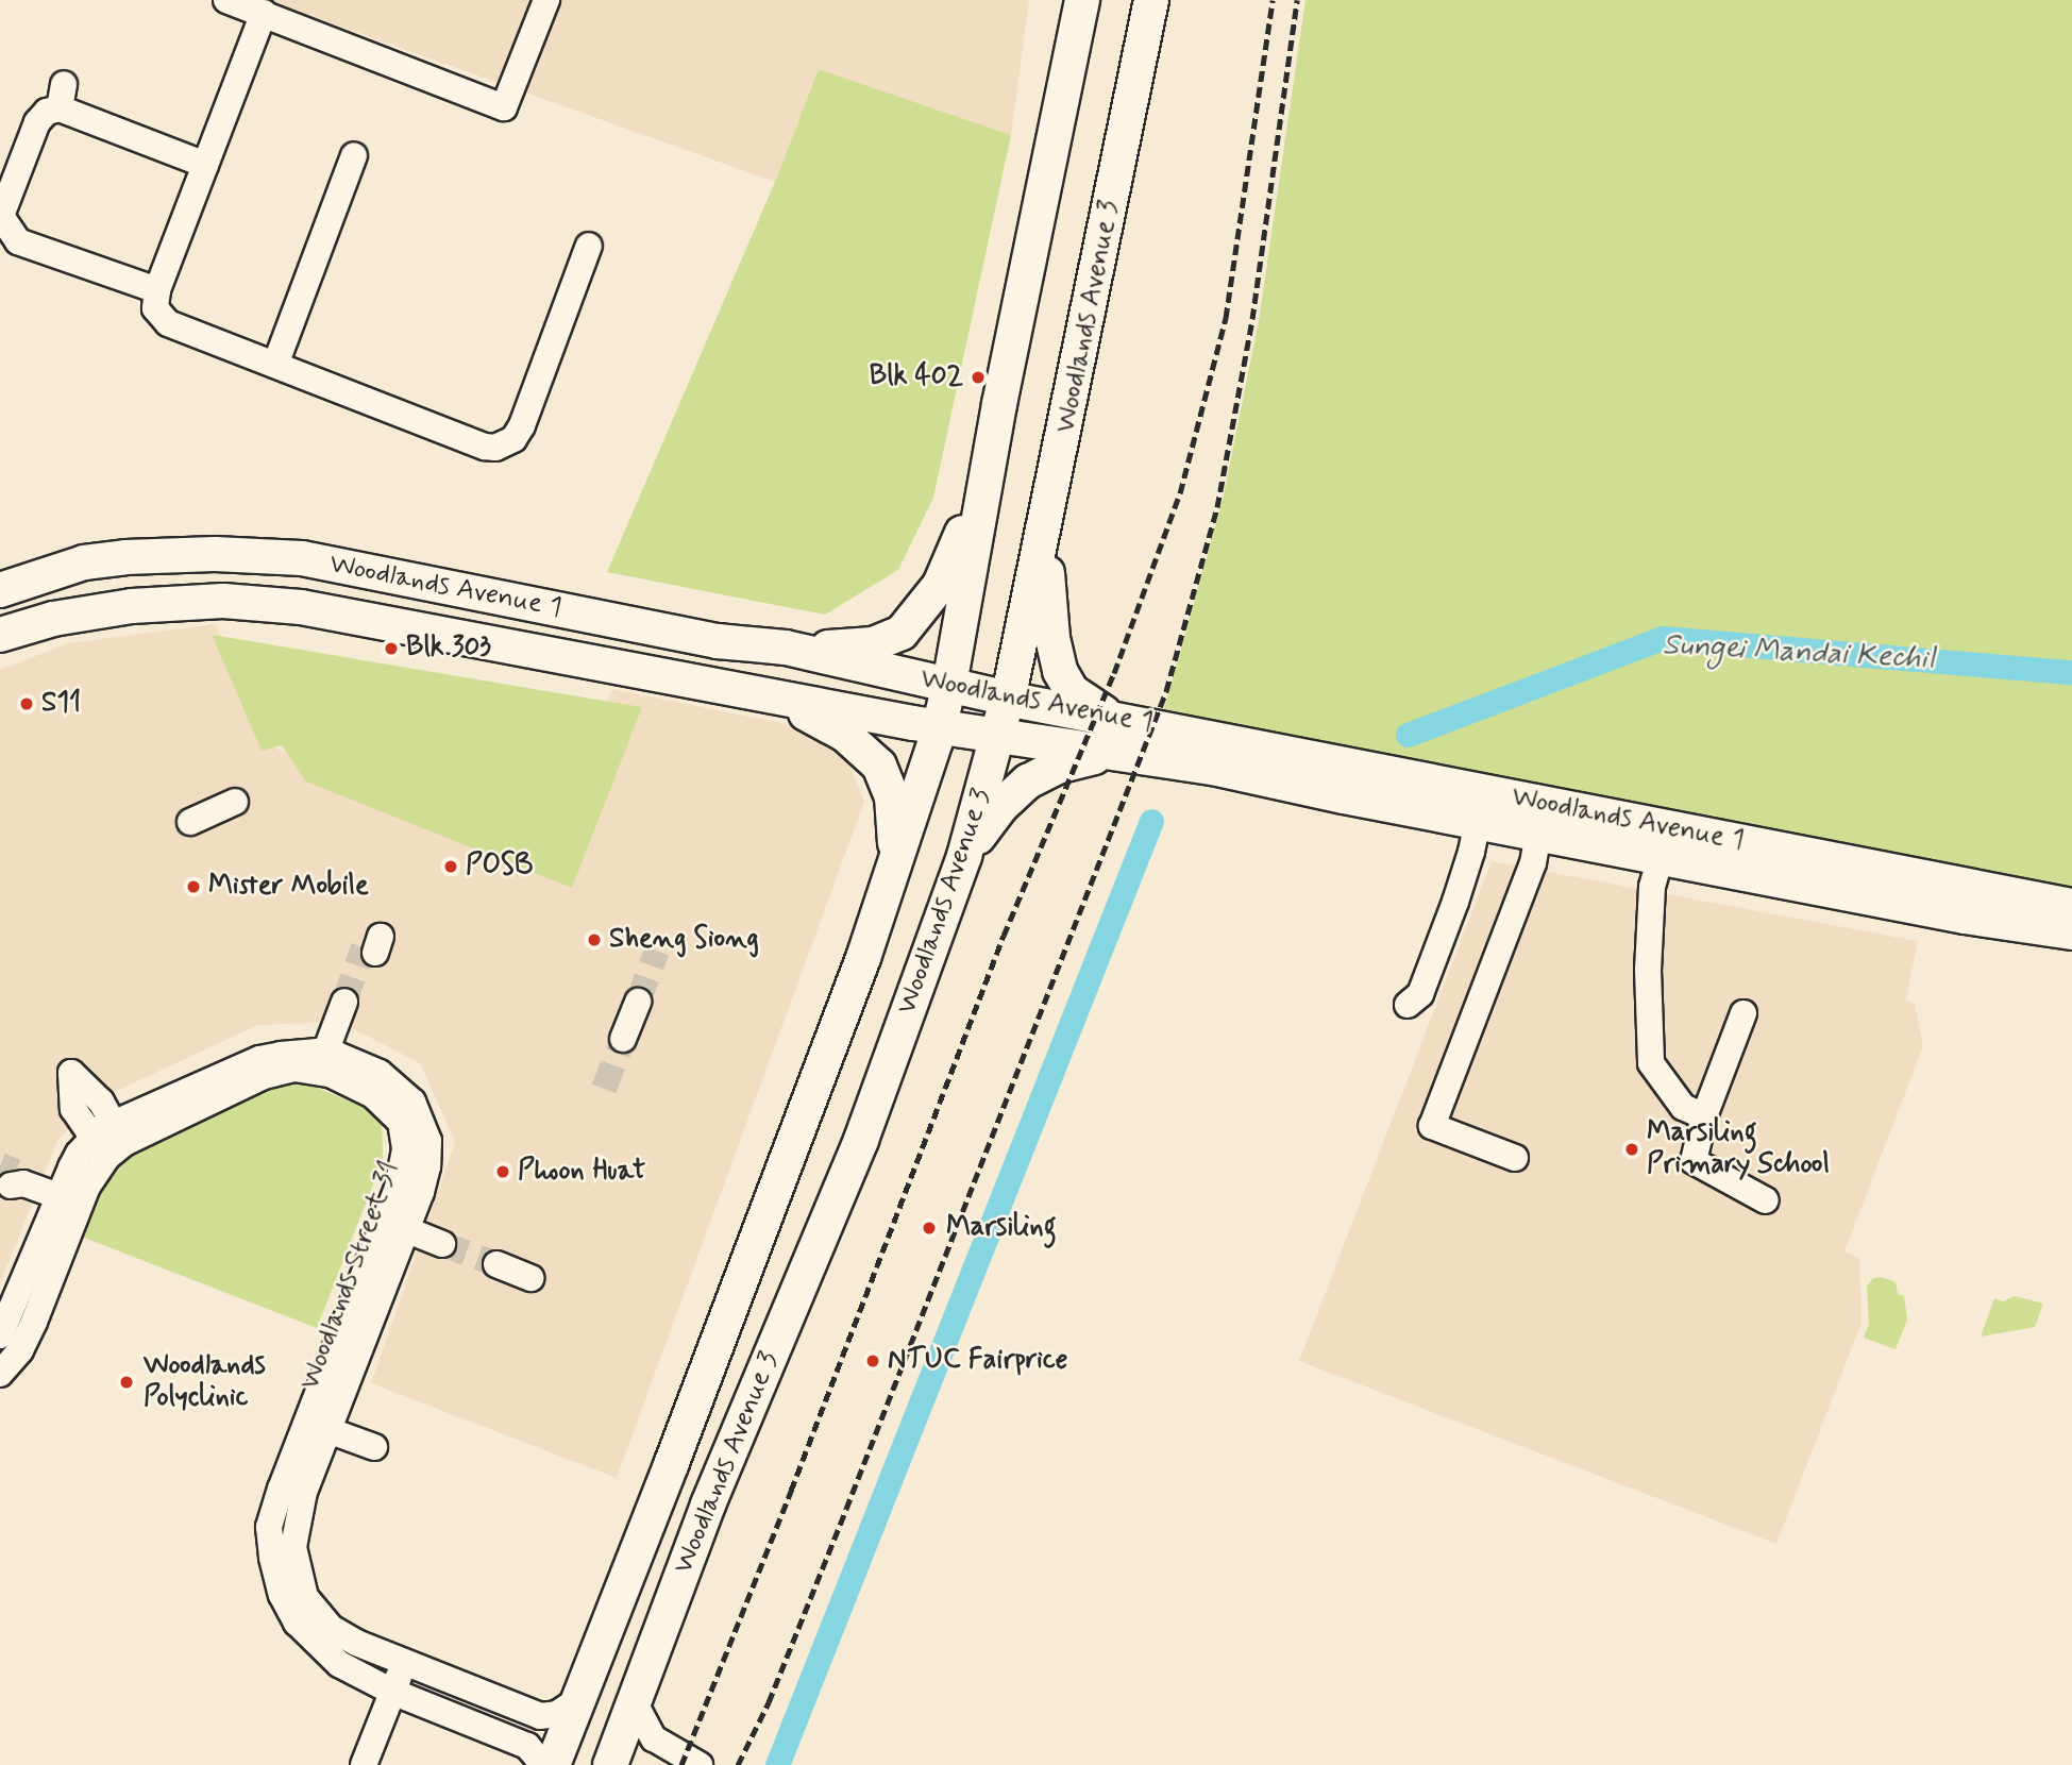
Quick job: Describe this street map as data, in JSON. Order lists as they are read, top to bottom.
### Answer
{
  "streets": {
    "main road": ["Woodlands Avenue 3", "Woodlands Avenue 1"],
    "street": ["Woodlands Street 31"]
  },
  "crossings": [
    ["Woodlands Avenue 3", "Woodlands Avenue 1"],
    ["Woodlands Avenue 3", "Woodlands Street 31"]
  ],
  "water": ["Sungei Mandai Kechil"],
  "places": [
    "Blk 402",
    "Blk 303",
    "S11",
    "POSB",
    "Mister Mobile",
    "Sheng Siong",
    "Marsiling Primary School",
    "Phoon Huat",
    "Marsiling",
    "NTUC Fairprice",
    "Woodlands Polyclinic"
  ]
}
